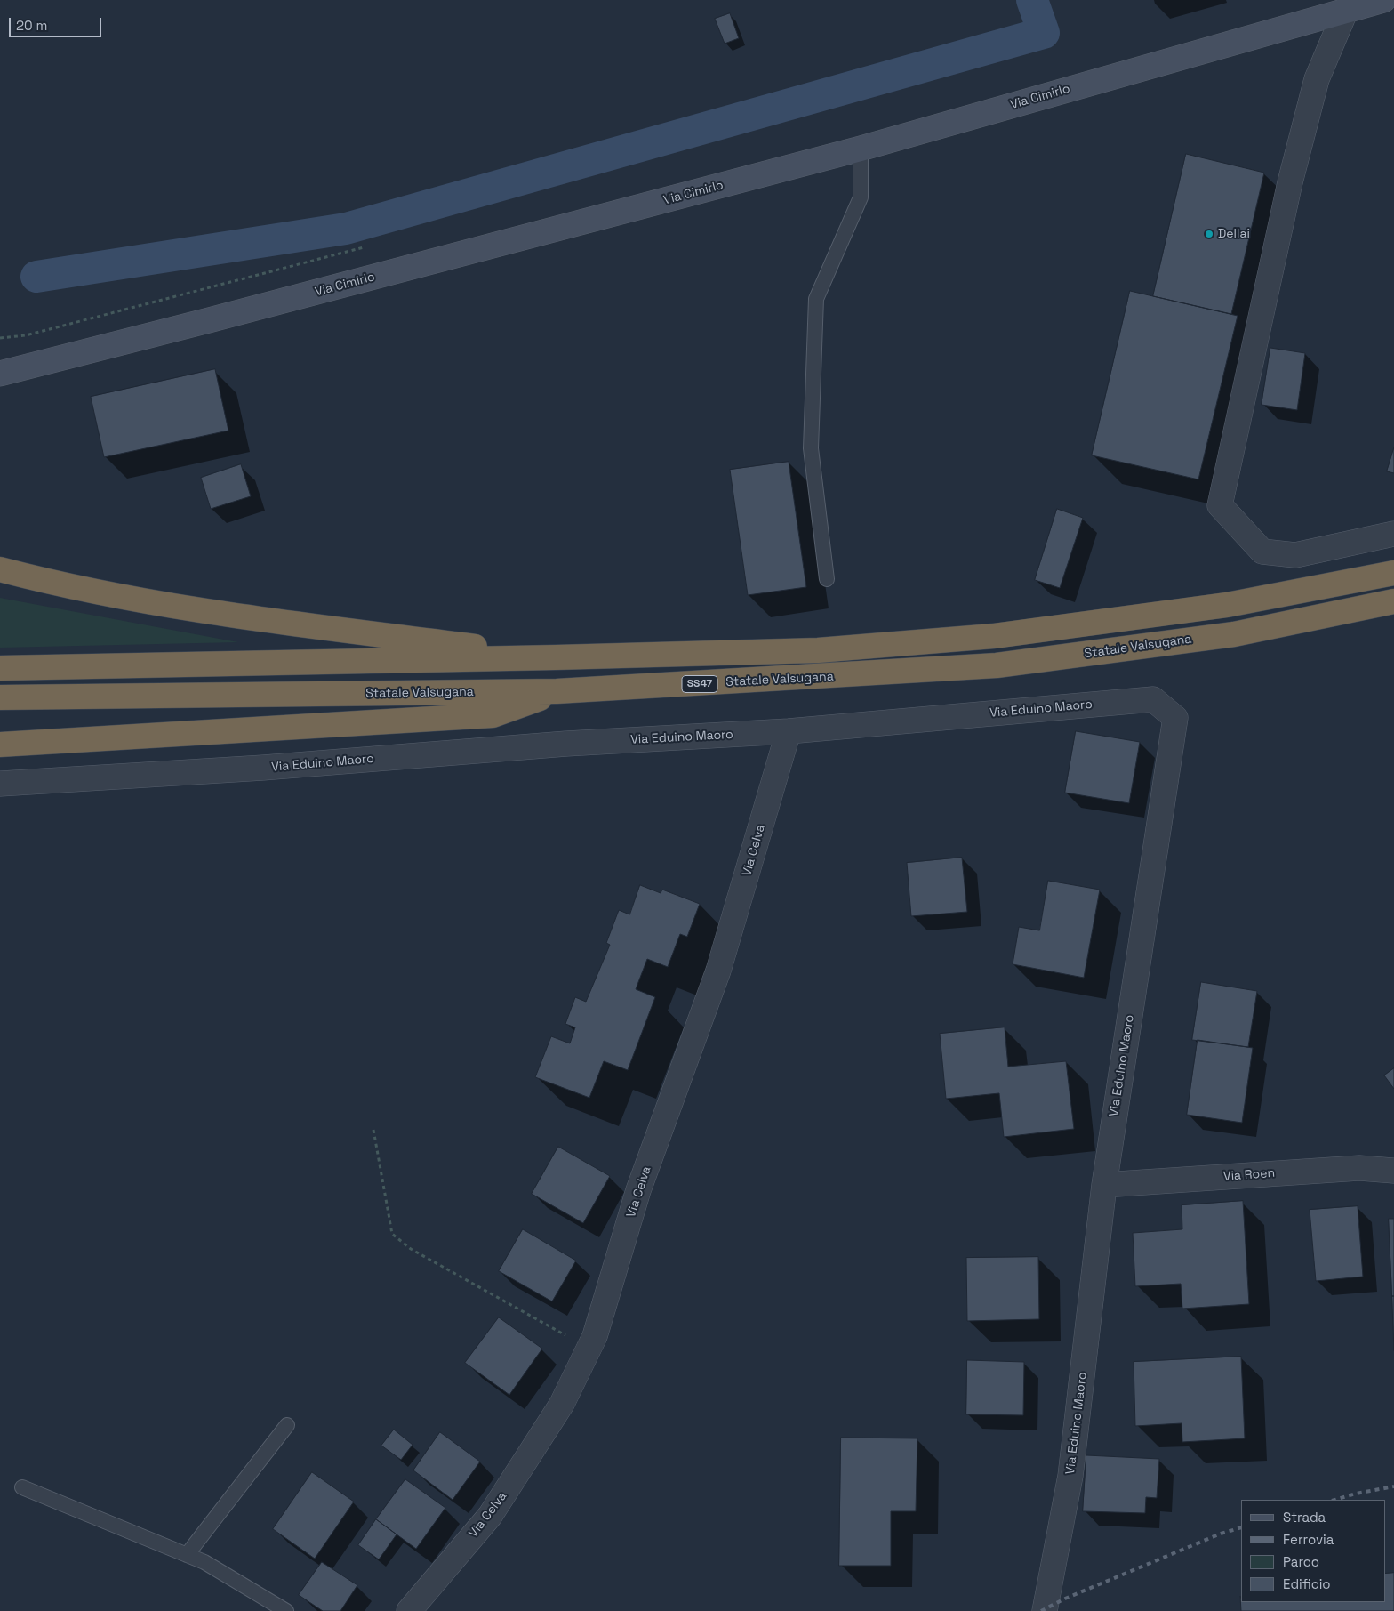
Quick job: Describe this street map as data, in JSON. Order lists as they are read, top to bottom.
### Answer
{
  "streets": {
    "highway": ["Statale Valsugana", "SS47"],
    "street": [
      "Via Cimirlo",
      "Via Eduino Maoro",
      "Via Celva",
      "Via Roen"
    ]
  },
  "crossings": [
    ["Via Eduino Maoro", "Via Celva"],
    ["Via Eduino Maoro", "Via Roen"]
  ],
  "places": ["Dellai"],
  "legend": [
    "Strada",
    "Ferrovia",
    "Parco",
    "Edificio"
  ],
  "scale_bar": "20 m"
}
